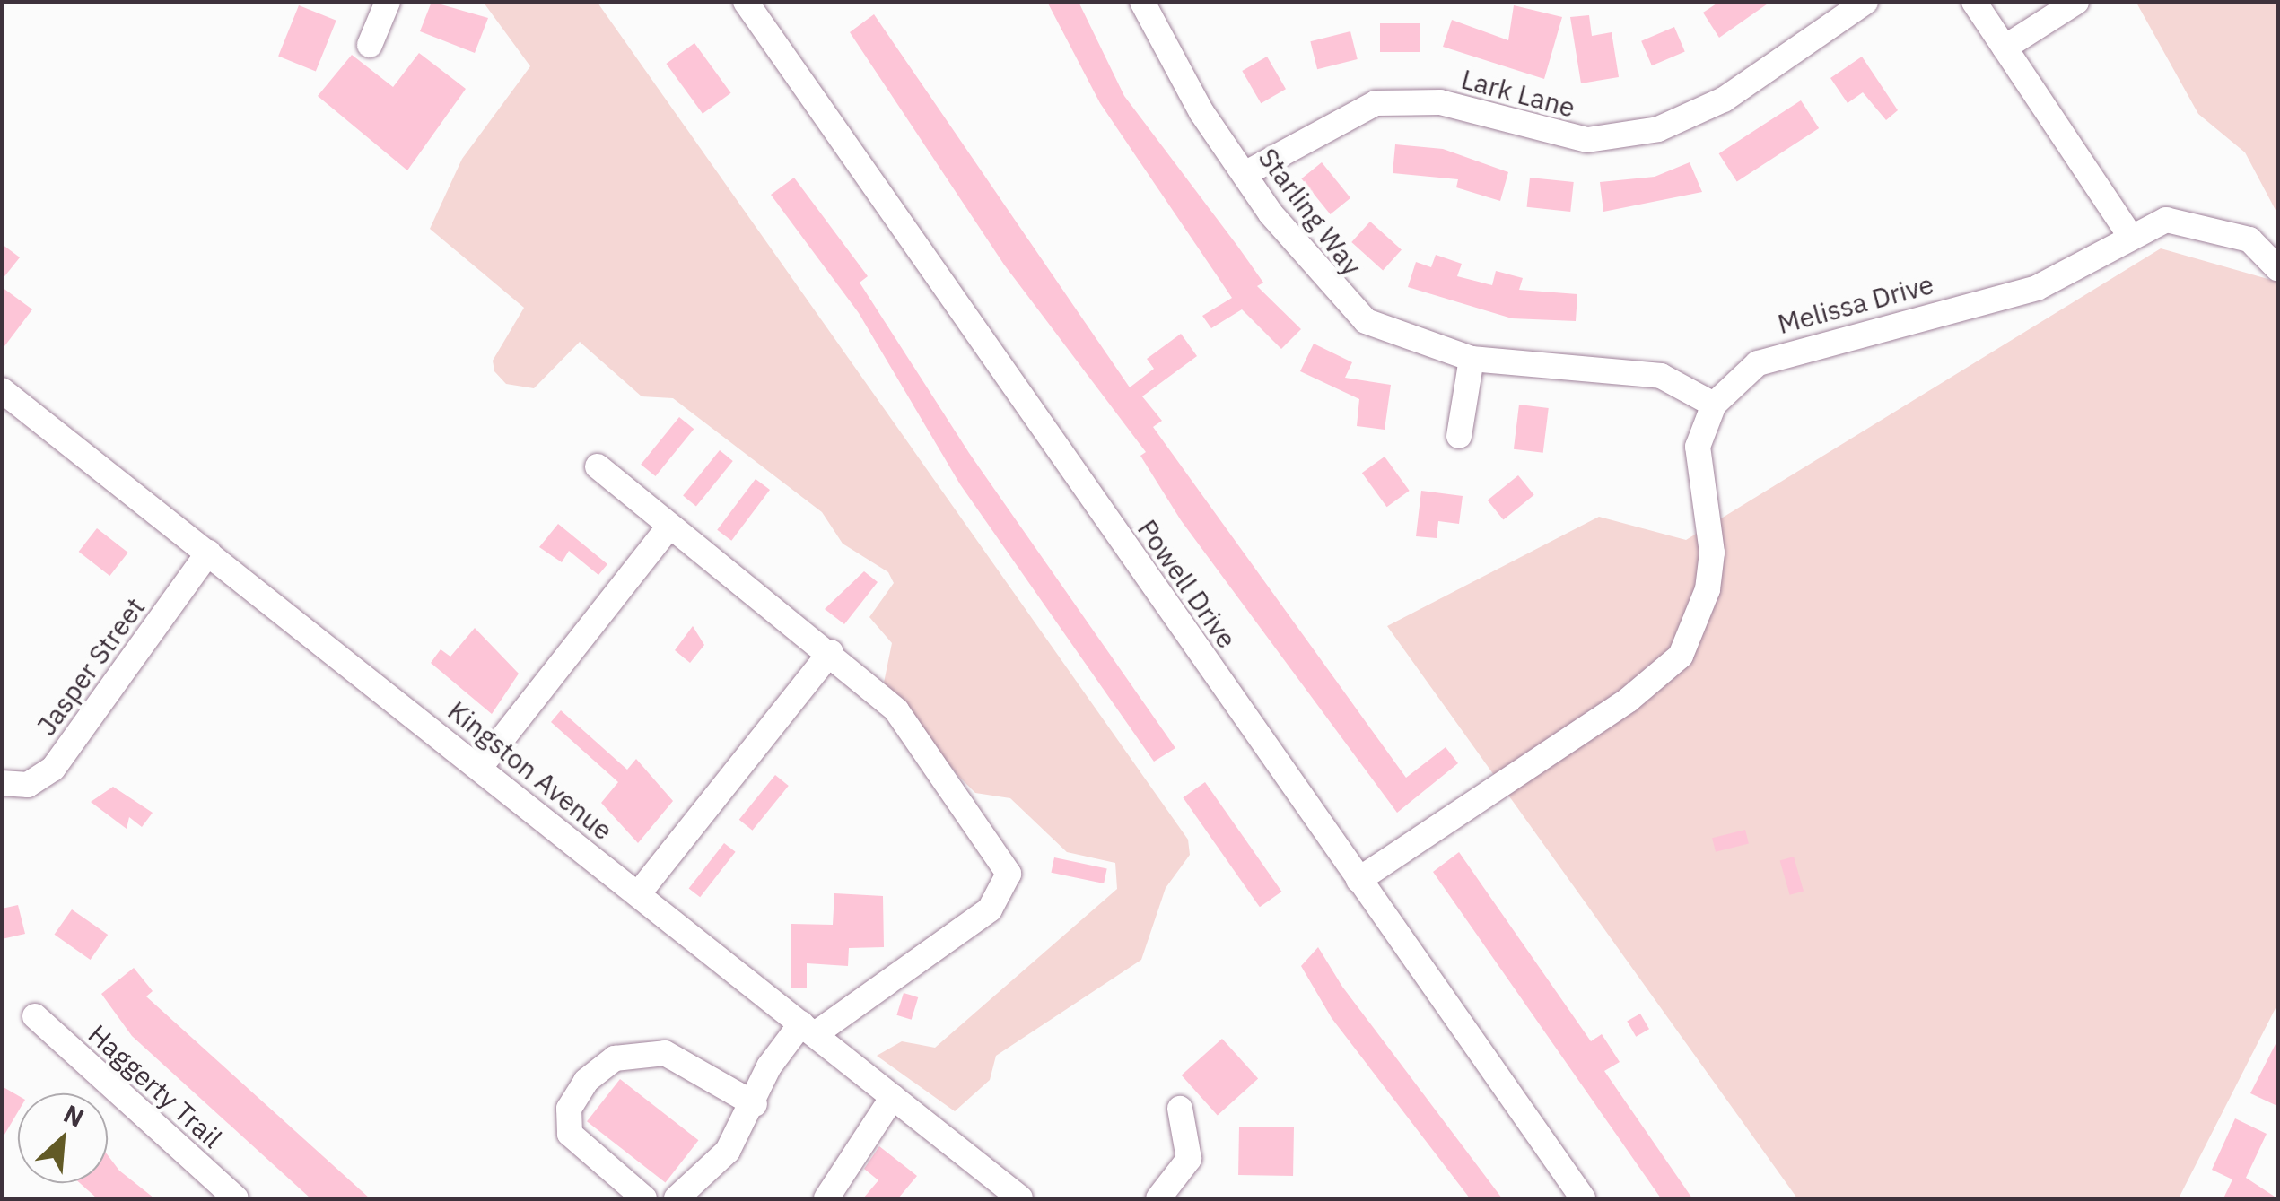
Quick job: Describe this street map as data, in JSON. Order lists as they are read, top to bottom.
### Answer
{
  "streets": {
    "street": [
      "Lark Lane",
      "Starling Way",
      "Melissa Drive",
      "Powell Drive",
      "Jasper Street",
      "Kingston Avenue",
      "Haggerty Trail"
    ]
  },
  "crossings": [
    ["Lark Lane", "Starling Way"],
    ["Starling Way", "Melissa Drive"],
    ["Jasper Street", "Kingston Avenue"]
  ],
  "north": "top right"
}
